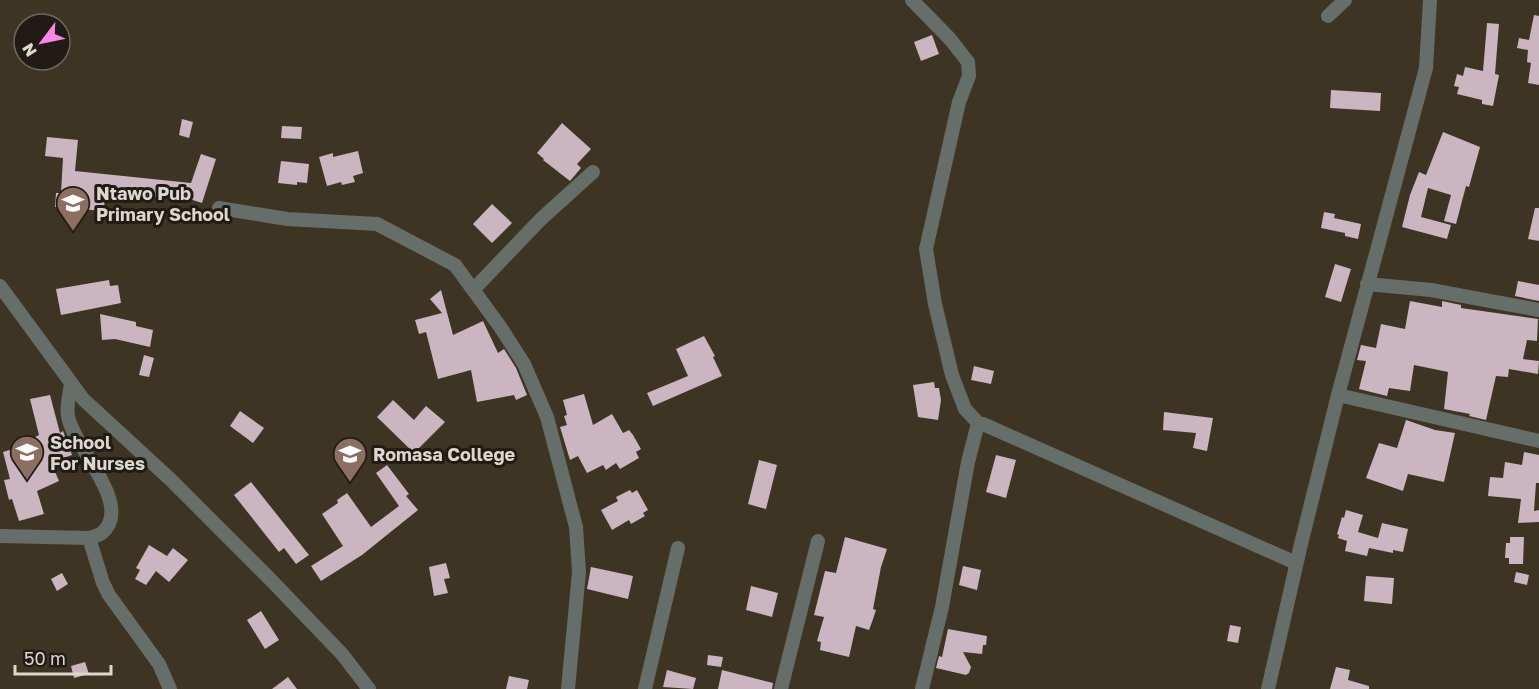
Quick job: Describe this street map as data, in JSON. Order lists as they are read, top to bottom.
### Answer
{
  "places": {
    "school or university": ["Ntawo Pub Primary School", "School For Nurses", "Romasa College"]
  },
  "scale_bar": "50 m",
  "north": "bottom left"
}
